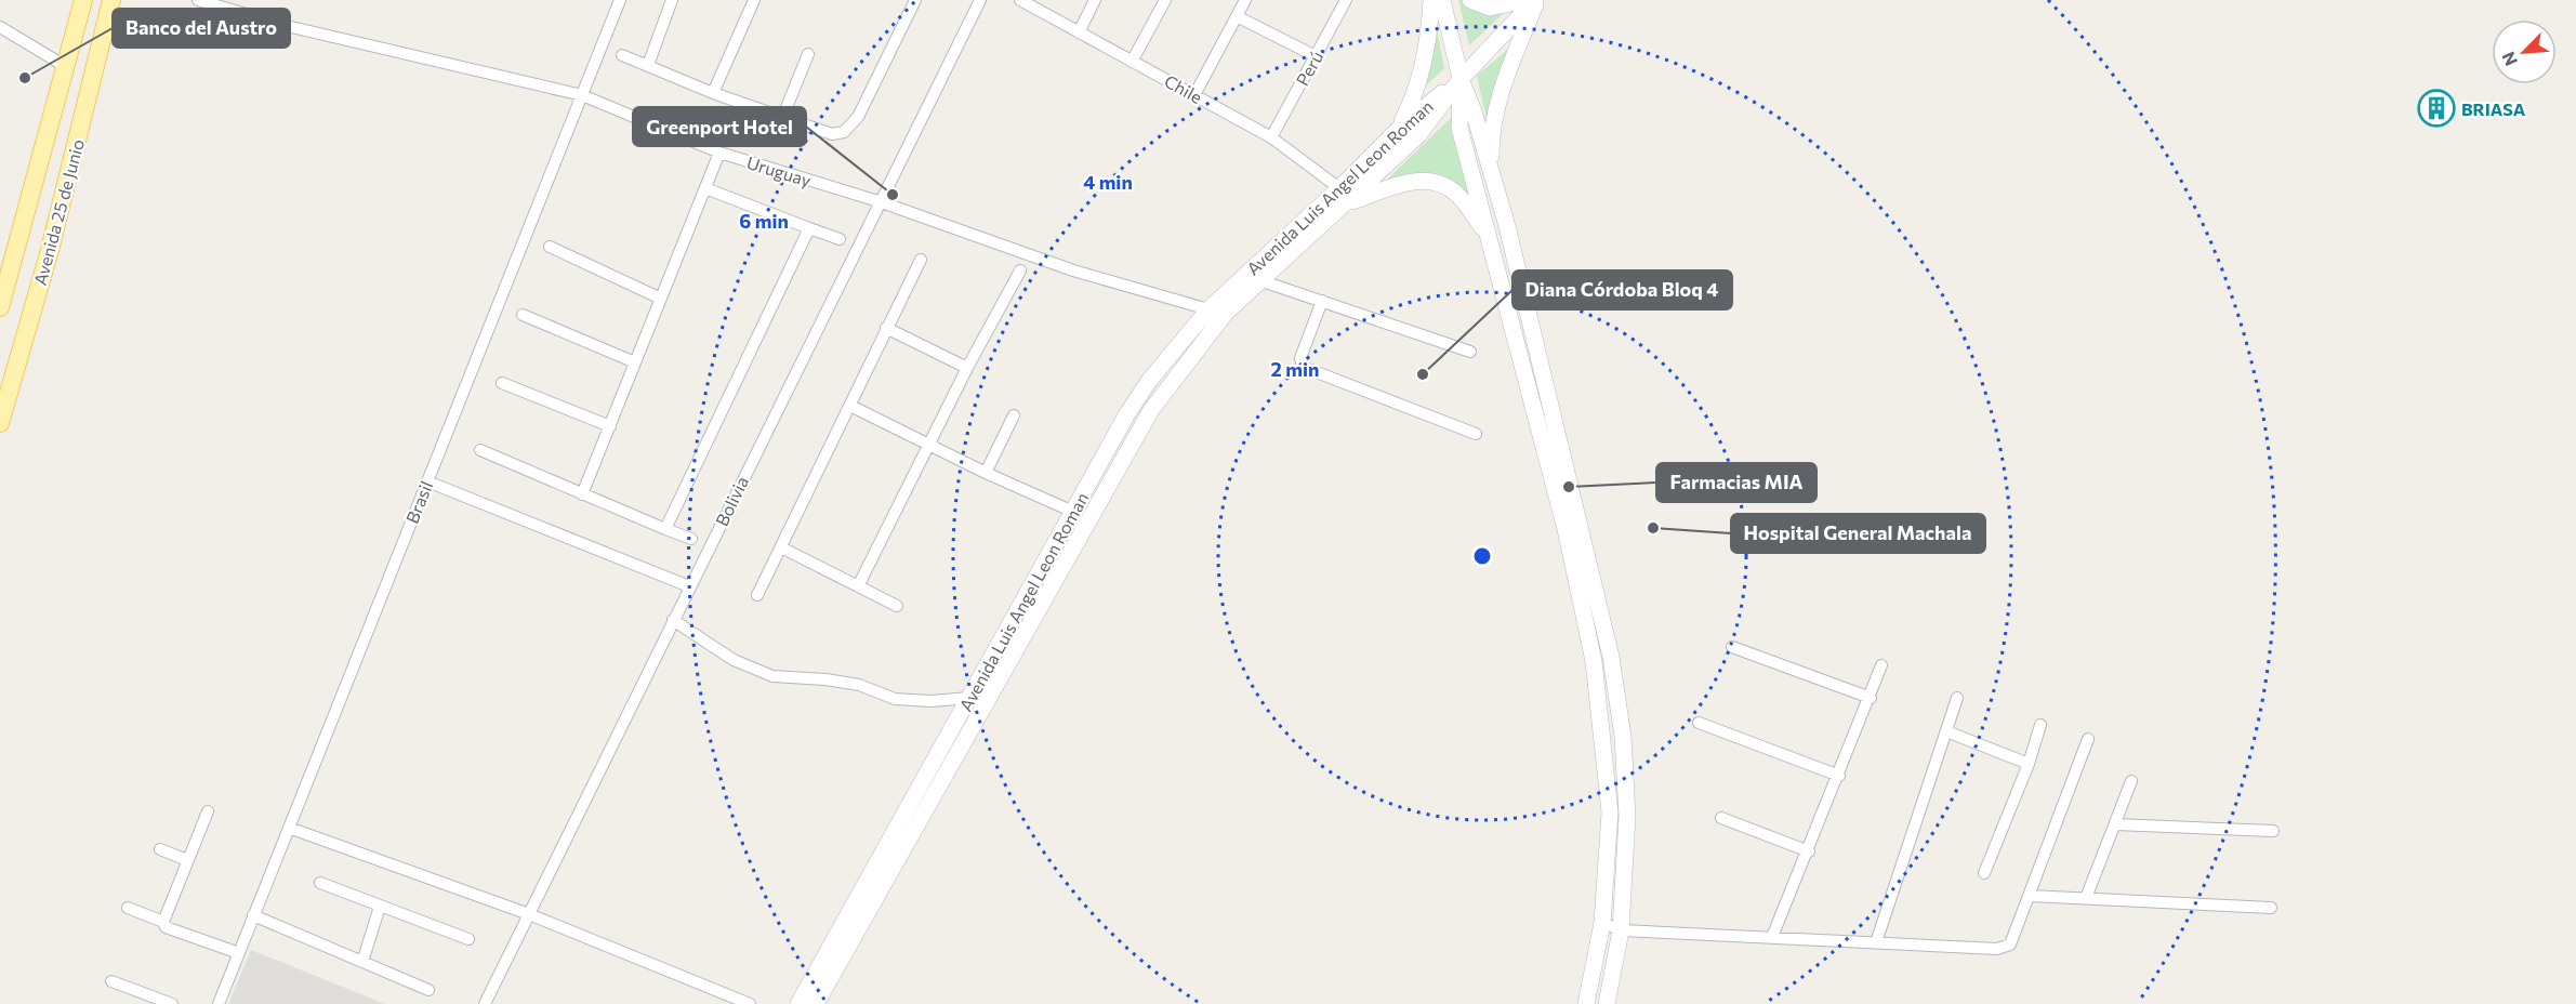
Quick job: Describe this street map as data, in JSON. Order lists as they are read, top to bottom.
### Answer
{
  "streets": {
    "main road": ["Avenida Luis Angel Leon Roman", "Avenida 25 de Junio"],
    "street": [
      "Perú",
      "Chile",
      "Uruguay",
      "Bolivia",
      "Brasil"
    ]
  },
  "crossings": [
    ["Perú", "Chile"],
    ["Chile", "Avenida Luis Angel Leon Roman"],
    ["Uruguay", "Avenida Luis Angel Leon Roman"],
    ["Uruguay", "Bolivia"],
    ["Uruguay", "Brasil"]
  ],
  "places": {
    "other": [
      "Banco del Austro",
      "Greenport Hotel",
      "Diana Córdoba Bloq 4",
      "Farmacias MIA",
      "Hospital General Machala"
    ],
    "building": ["BRIASA"]
  },
  "north": "bottom left",
  "rings": ["4 min", "6 min", "2 min"]
}
